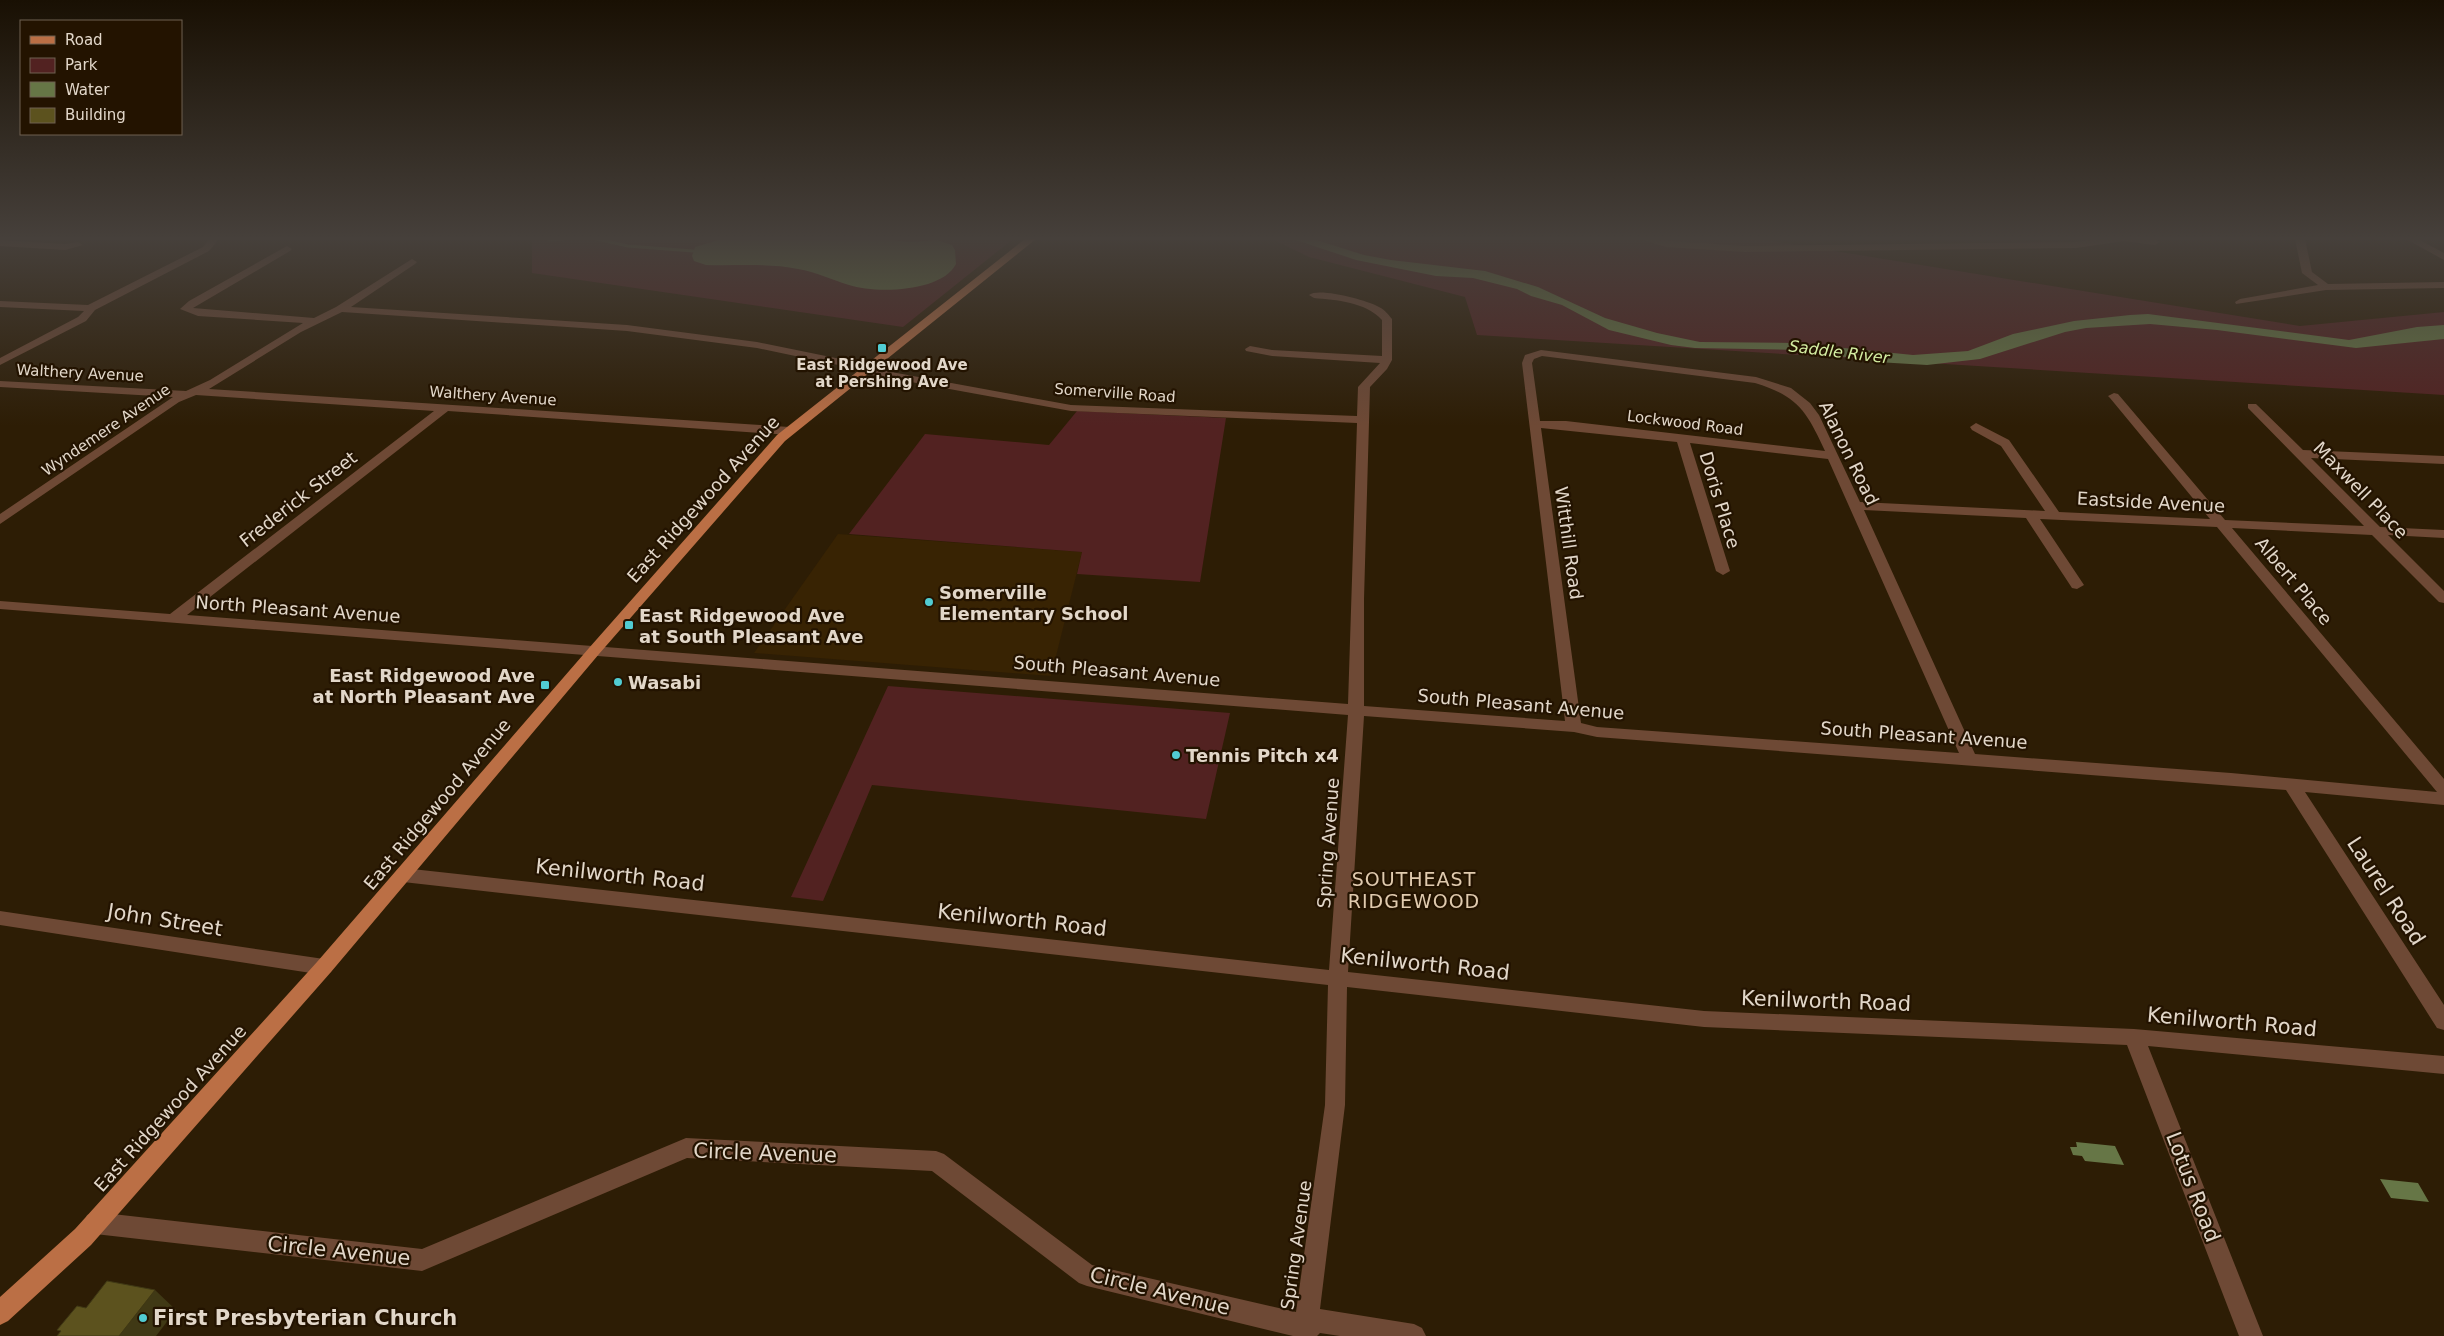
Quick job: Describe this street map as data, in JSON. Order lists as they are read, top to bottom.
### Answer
{
  "streets": {
    "main road": ["East Ridgewood Avenue"],
    "street": [
      "Walthery Avenue",
      "Somerville Road",
      "Lockwood Road",
      "Wyndemere Avenue",
      "Alanon Road",
      "Maxwell Place",
      "Frederick Street",
      "Doris Place",
      "Eastside Avenue",
      "Witthill Road",
      "Albert Place",
      "North Pleasant Avenue",
      "South Pleasant Avenue",
      "Spring Avenue",
      "Kenilworth Road",
      "Laurel Road",
      "John Street",
      "Circle Avenue",
      "Lotus Road"
    ]
  },
  "crossings": [
    ["Walthery Avenue", "Wyndemere Avenue"],
    ["Walthery Avenue", "Frederick Street"],
    ["Walthery Avenue", "East Ridgewood Avenue"],
    ["Somerville Road", "Wyndemere Avenue"],
    ["Somerville Road", "East Ridgewood Avenue"],
    ["Somerville Road", "Spring Avenue"],
    ["Lockwood Road", "Alanon Road"],
    ["Lockwood Road", "Doris Place"],
    ["Lockwood Road", "Witthill Road"],
    ["Alanon Road", "Eastside Avenue"],
    ["Alanon Road", "Witthill Road"],
    ["Alanon Road", "South Pleasant Avenue"],
    ["Maxwell Place", "Eastside Avenue"],
    ["Frederick Street", "North Pleasant Avenue"],
    ["East Ridgewood Avenue", "North Pleasant Avenue"],
    ["East Ridgewood Avenue", "South Pleasant Avenue"],
    ["East Ridgewood Avenue", "Kenilworth Road"],
    ["East Ridgewood Avenue", "John Street"],
    ["East Ridgewood Avenue", "Circle Avenue"],
    ["Eastside Avenue", "Albert Place"],
    ["Witthill Road", "South Pleasant Avenue"],
    ["North Pleasant Avenue", "South Pleasant Avenue"],
    ["South Pleasant Avenue", "Spring Avenue"],
    ["South Pleasant Avenue", "Laurel Road"],
    ["Spring Avenue", "Kenilworth Road"],
    ["Spring Avenue", "Circle Avenue"],
    ["Kenilworth Road", "Lotus Road"]
  ],
  "districts": ["SOUTHEAST RIDGEWOOD"],
  "water": ["Saddle River"],
  "places": {
    "transit": ["East Ridgewood Ave at Pershing Ave", "East Ridgewood Ave at South Pleasant Ave", "East Ridgewood Ave at North Pleasant Ave"],
    "other": [
      "Somerville Elementary School",
      "Wasabi",
      "Tennis Pitch x4",
      "First Presbyterian Church"
    ]
  },
  "legend": [
    "Road",
    "Park",
    "Water",
    "Building"
  ]
}
